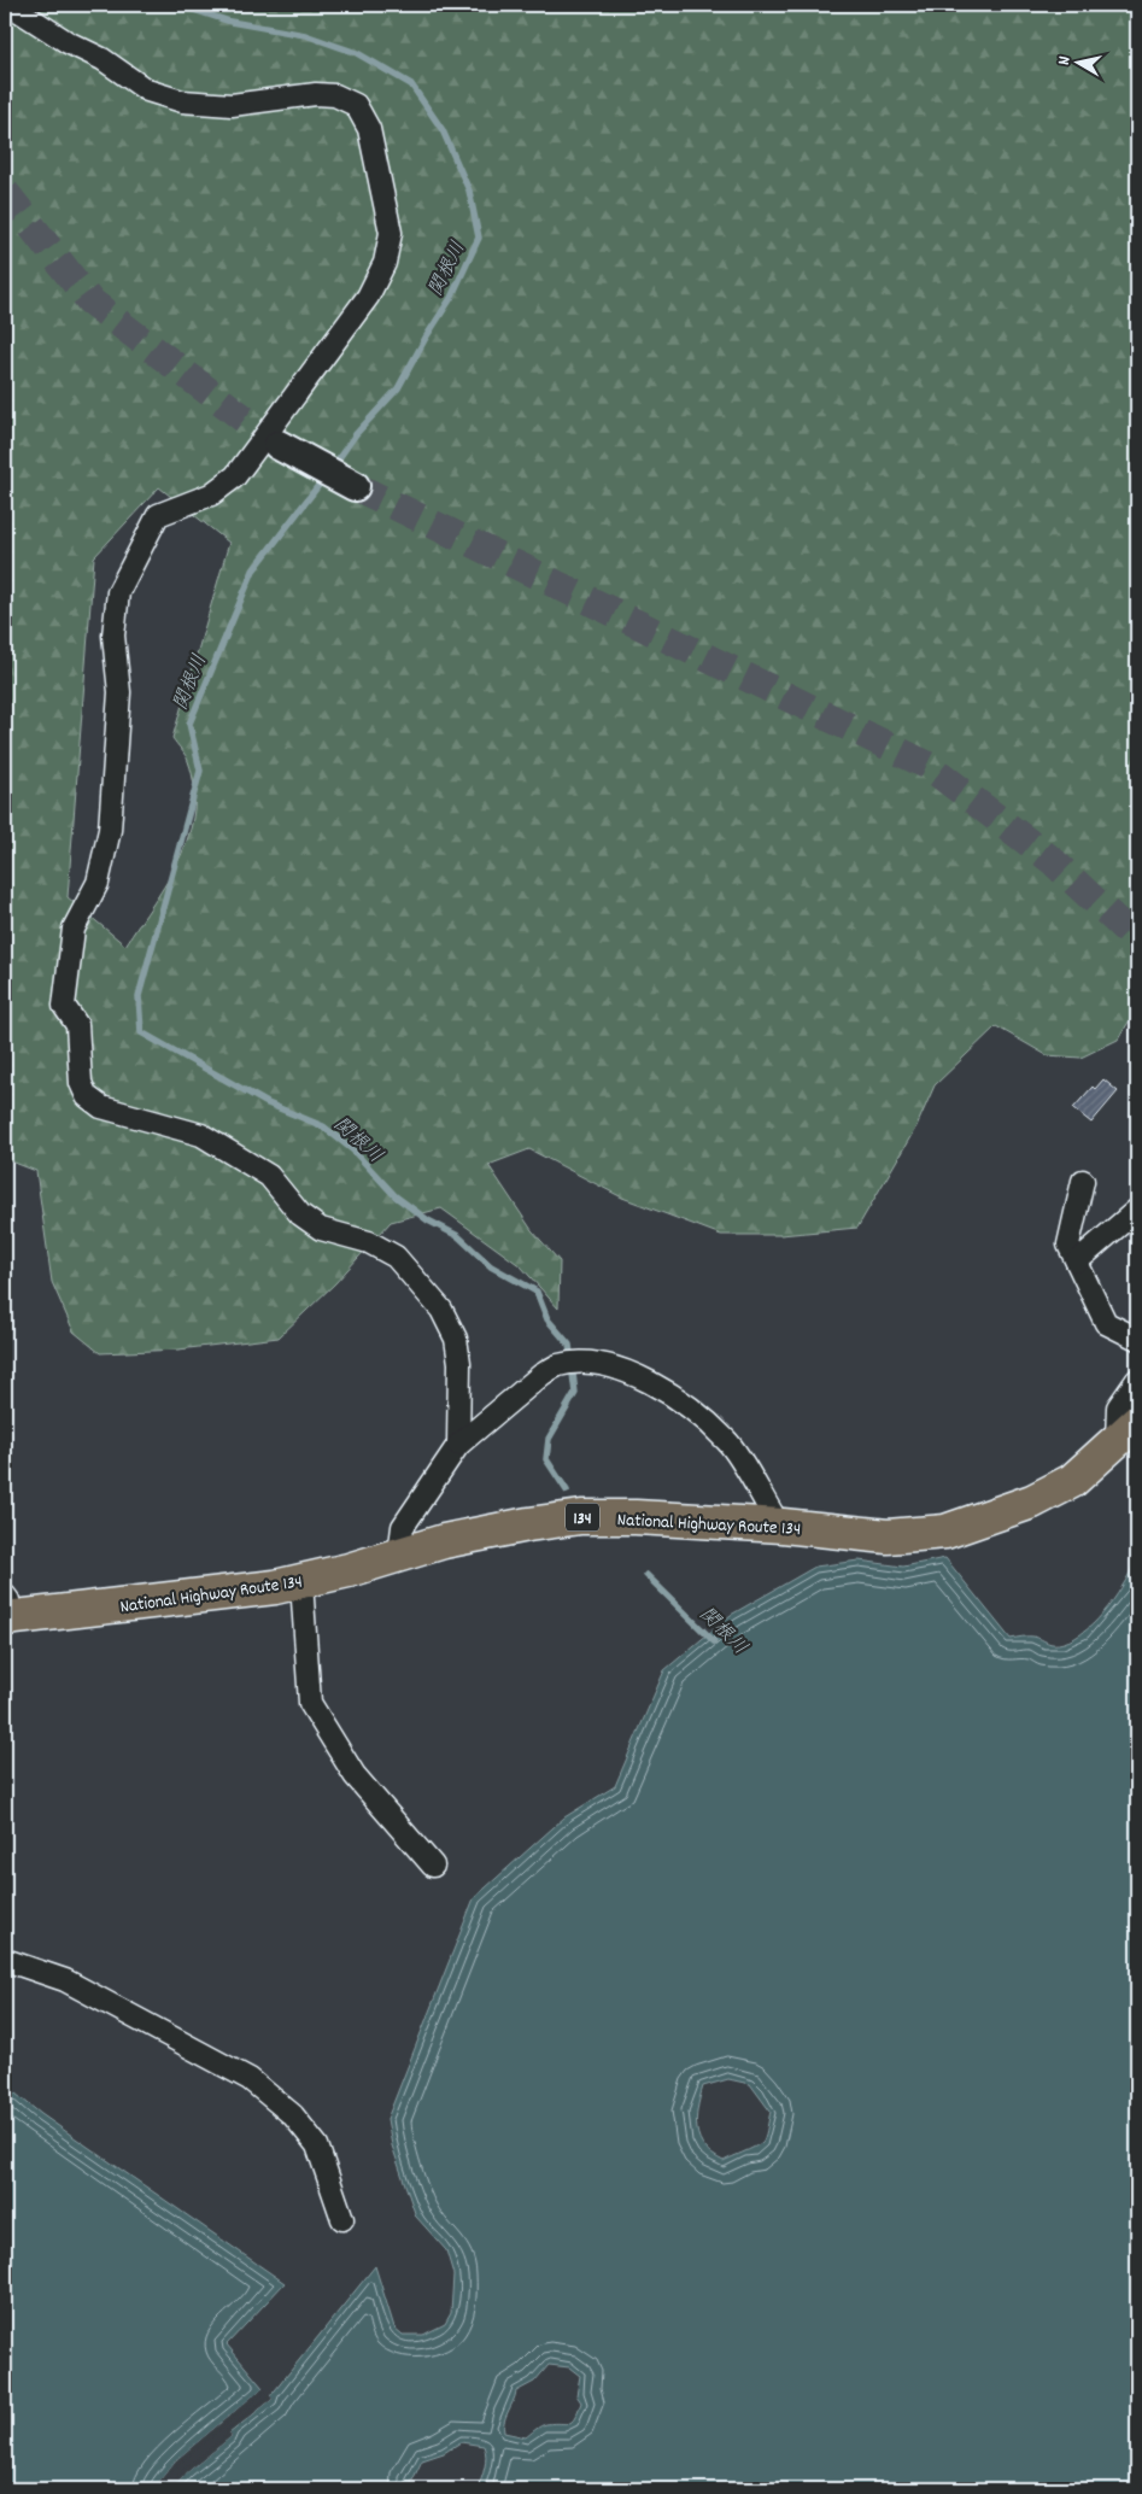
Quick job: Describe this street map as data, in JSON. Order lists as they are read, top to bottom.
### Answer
{
  "streets": {
    "highway": ["134", "National Highway Route 134"]
  },
  "water": ["関根川"],
  "north": "left"
}
